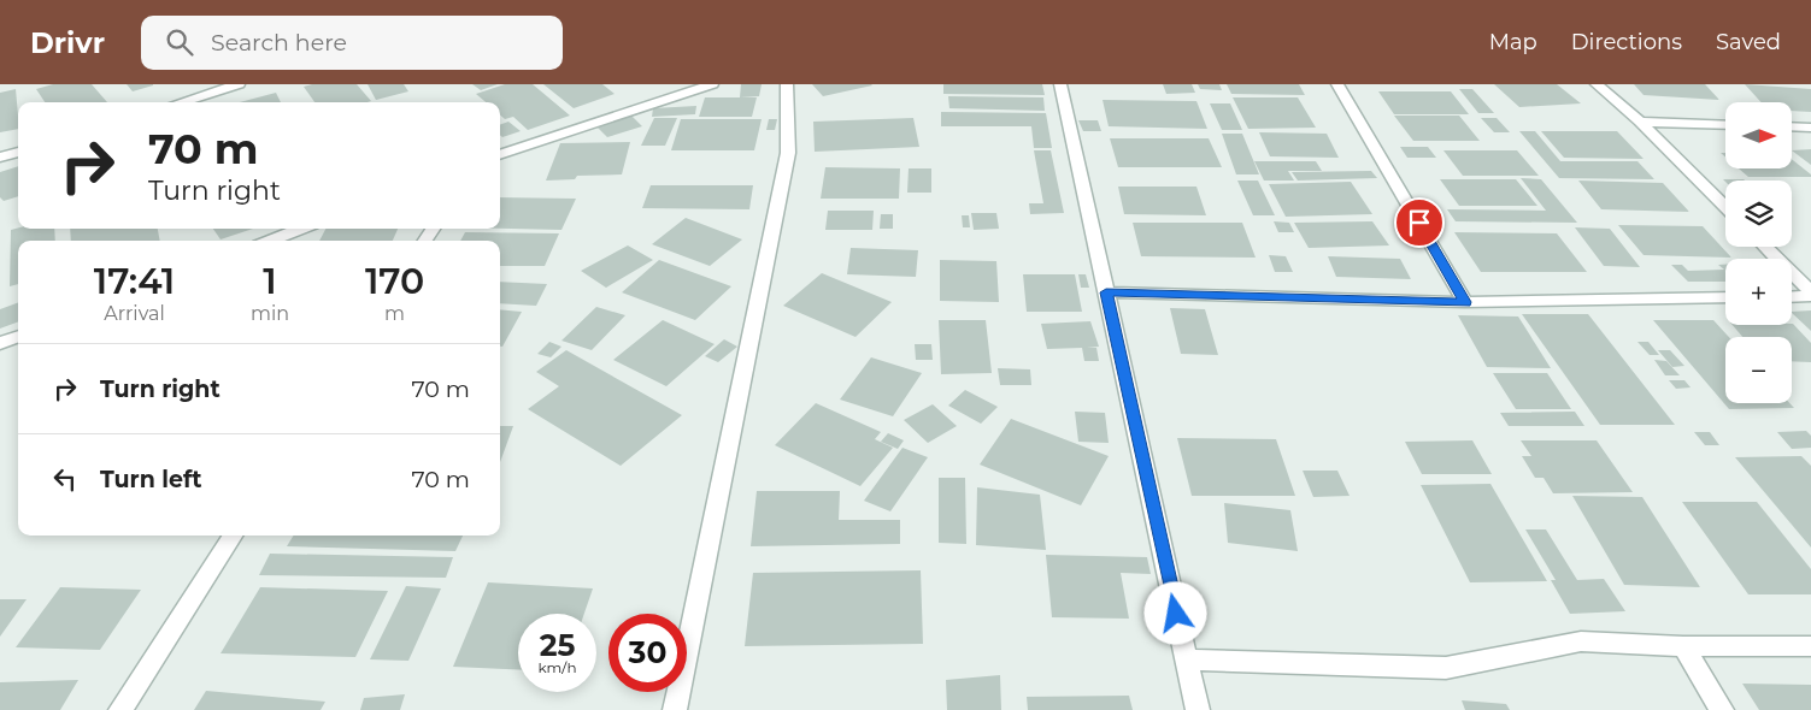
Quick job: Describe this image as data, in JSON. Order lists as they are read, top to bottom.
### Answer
{
  "north": "right",
  "page": {
    "header": "Drivr",
    "search": "Search here",
    "nav": ["Map", "Directions", "Saved"],
    "map_buttons": ["+", "−"],
    "turn": ["70 m", "Turn right"],
    "eta": [
      "17:41",
      "Arrival",
      "1",
      "min",
      "170",
      "m"
    ],
    "list": [
      {
        "name": "Turn right",
        "value": "70 m"
      },
      {
        "name": "Turn left",
        "value": "70 m"
      }
    ],
    "speed": "25 km/h",
    "limit": "30"
  }
}
